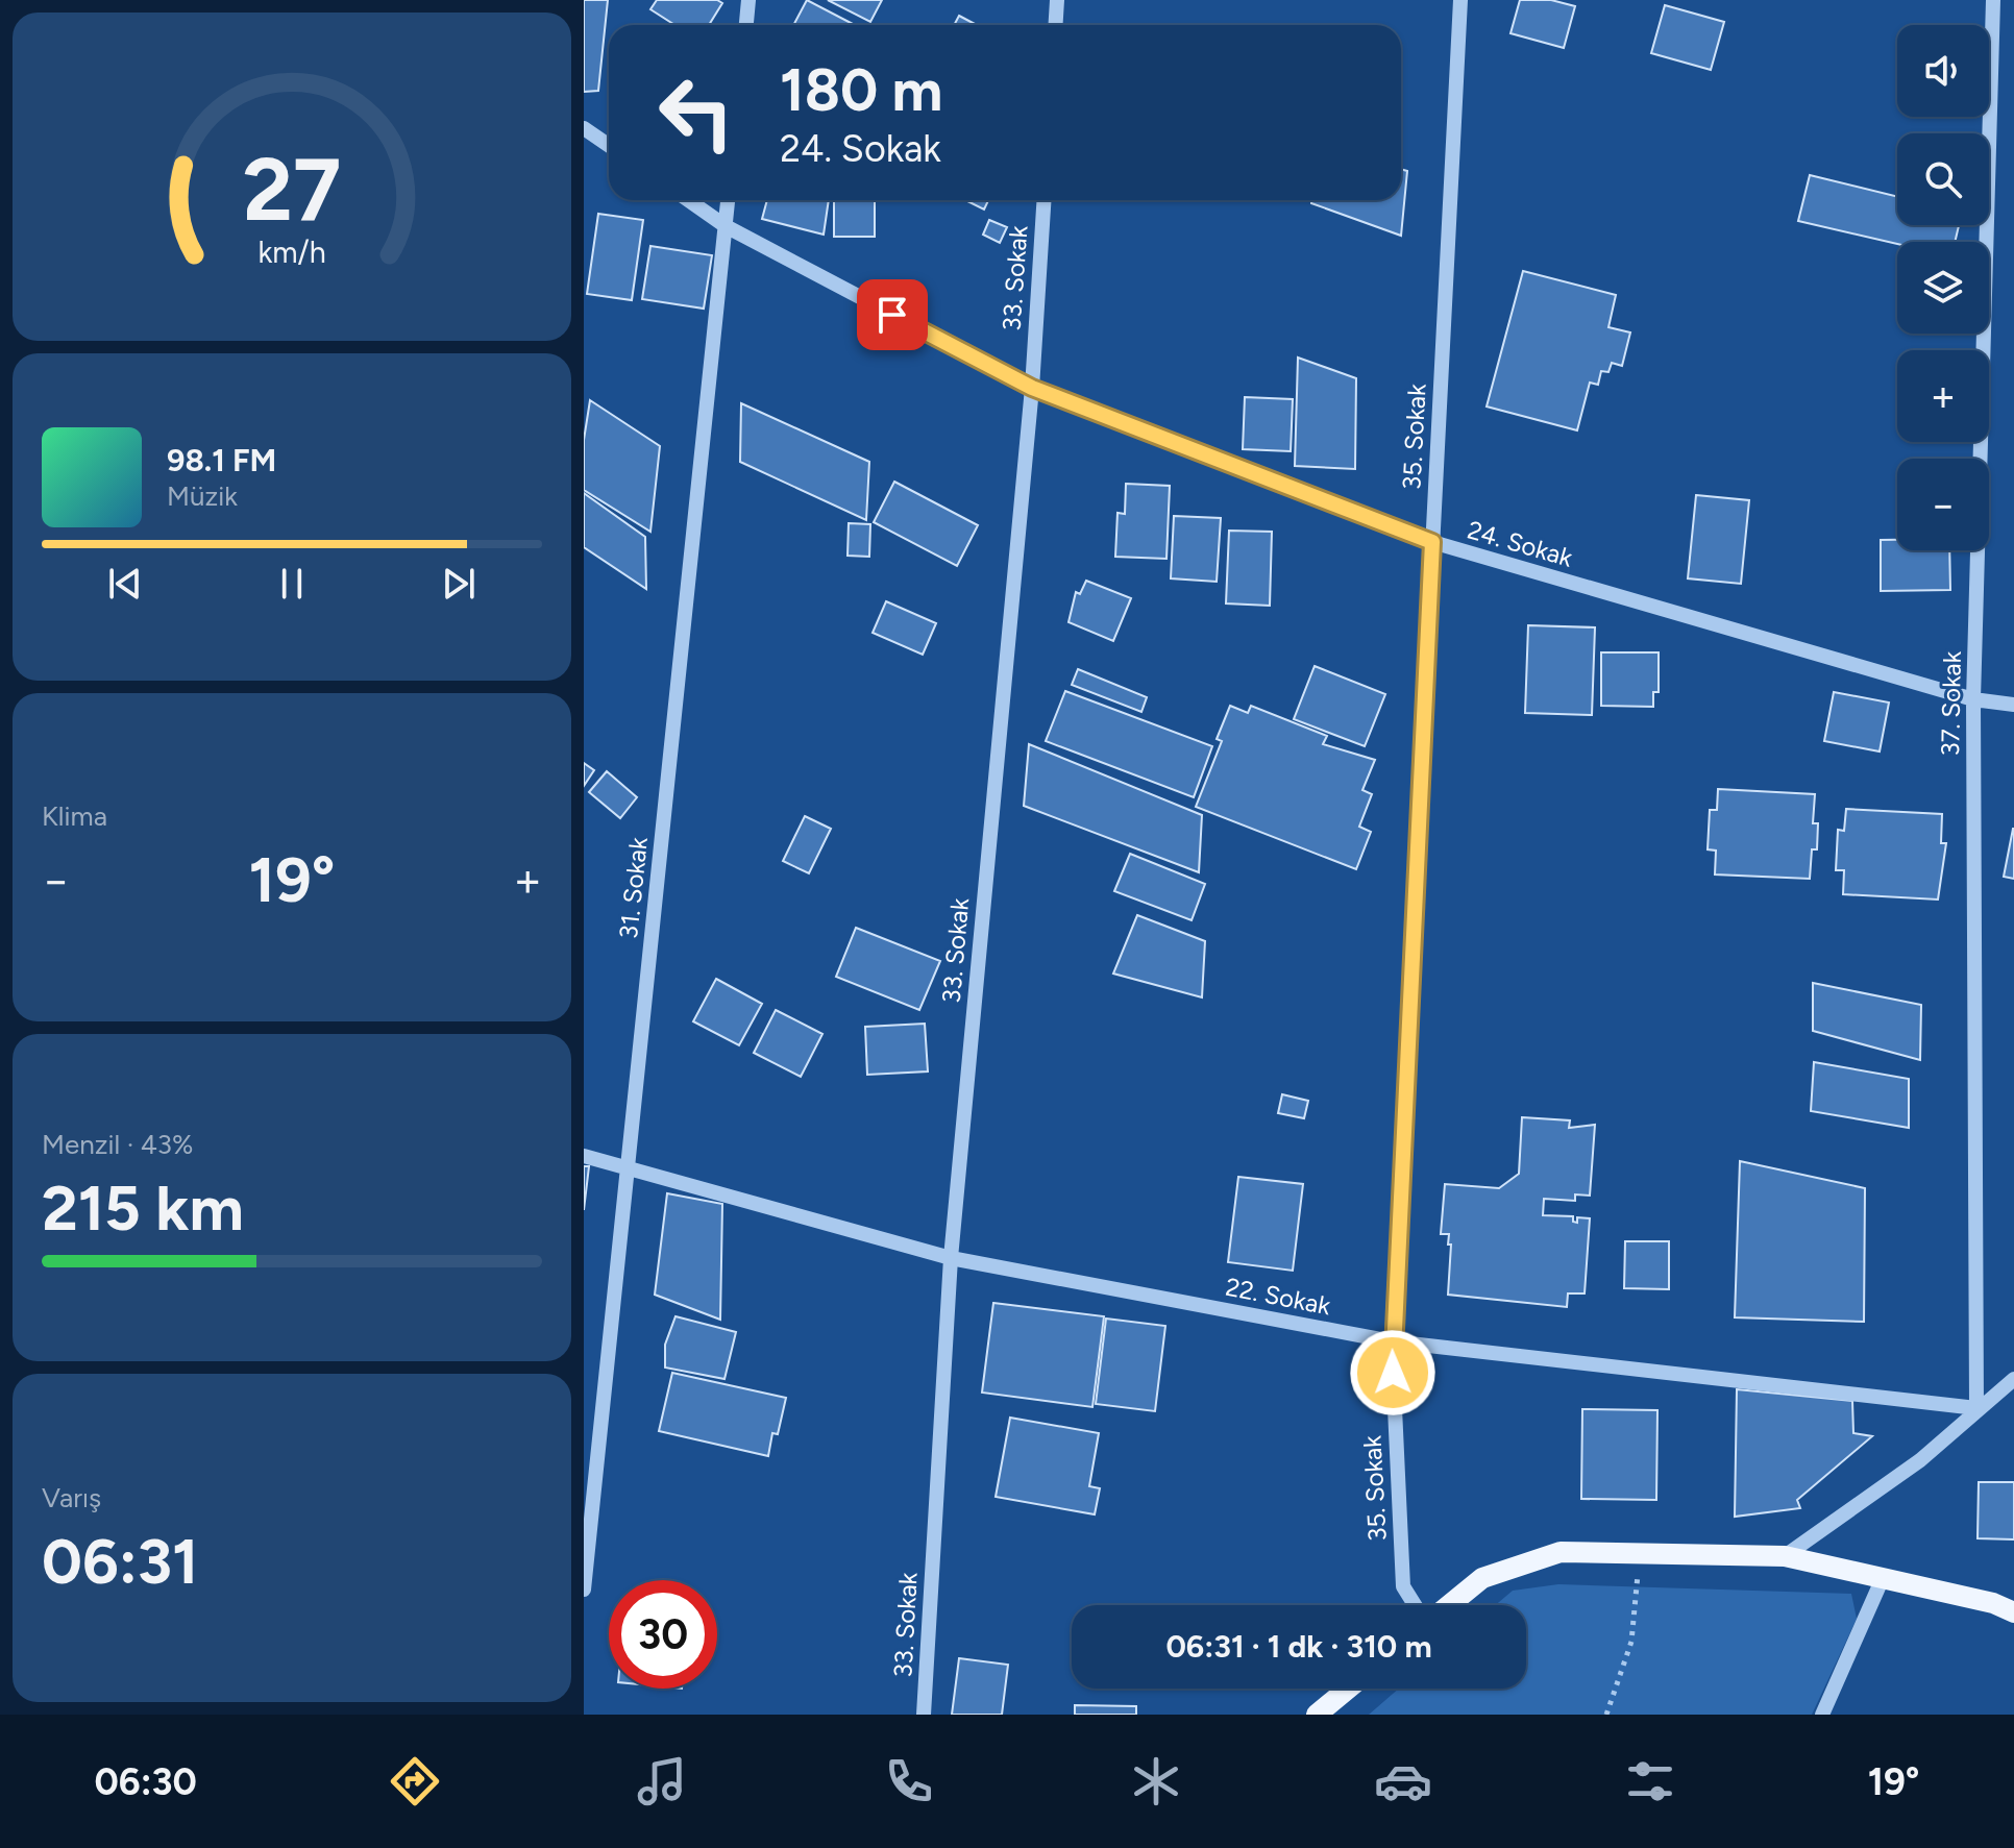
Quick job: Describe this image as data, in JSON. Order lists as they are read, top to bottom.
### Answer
{
  "streets": {
    "street": [
      "33. Sokak",
      "35. Sokak",
      "24. Sokak",
      "37. Sokak",
      "31. Sokak",
      "22. Sokak"
    ]
  },
  "crossings": [
    ["33. Sokak", "24. Sokak"],
    ["33. Sokak", "22. Sokak"],
    ["35. Sokak", "24. Sokak"],
    ["35. Sokak", "22. Sokak"],
    ["24. Sokak", "37. Sokak"],
    ["24. Sokak", "31. Sokak"],
    ["37. Sokak", "22. Sokak"],
    ["31. Sokak", "22. Sokak"]
  ],
  "page": {
    "map_buttons": ["+", "−"],
    "turn": ["180 m", "24. Sokak"],
    "song": ["98.1 FM", "Müzik"],
    "tile": [
      "Klima",
      ["Menzil · 43%", "215 km"],
      ["Varış", "06:31"]
    ],
    "heat": ["−", "19°", "+"],
    "limit": "30",
    "trip": "06:31 · 1 dk · 310 m",
    "tabs": ["06:30", "19°"],
    "gauge": ["27", "km/h"]
  }
}
